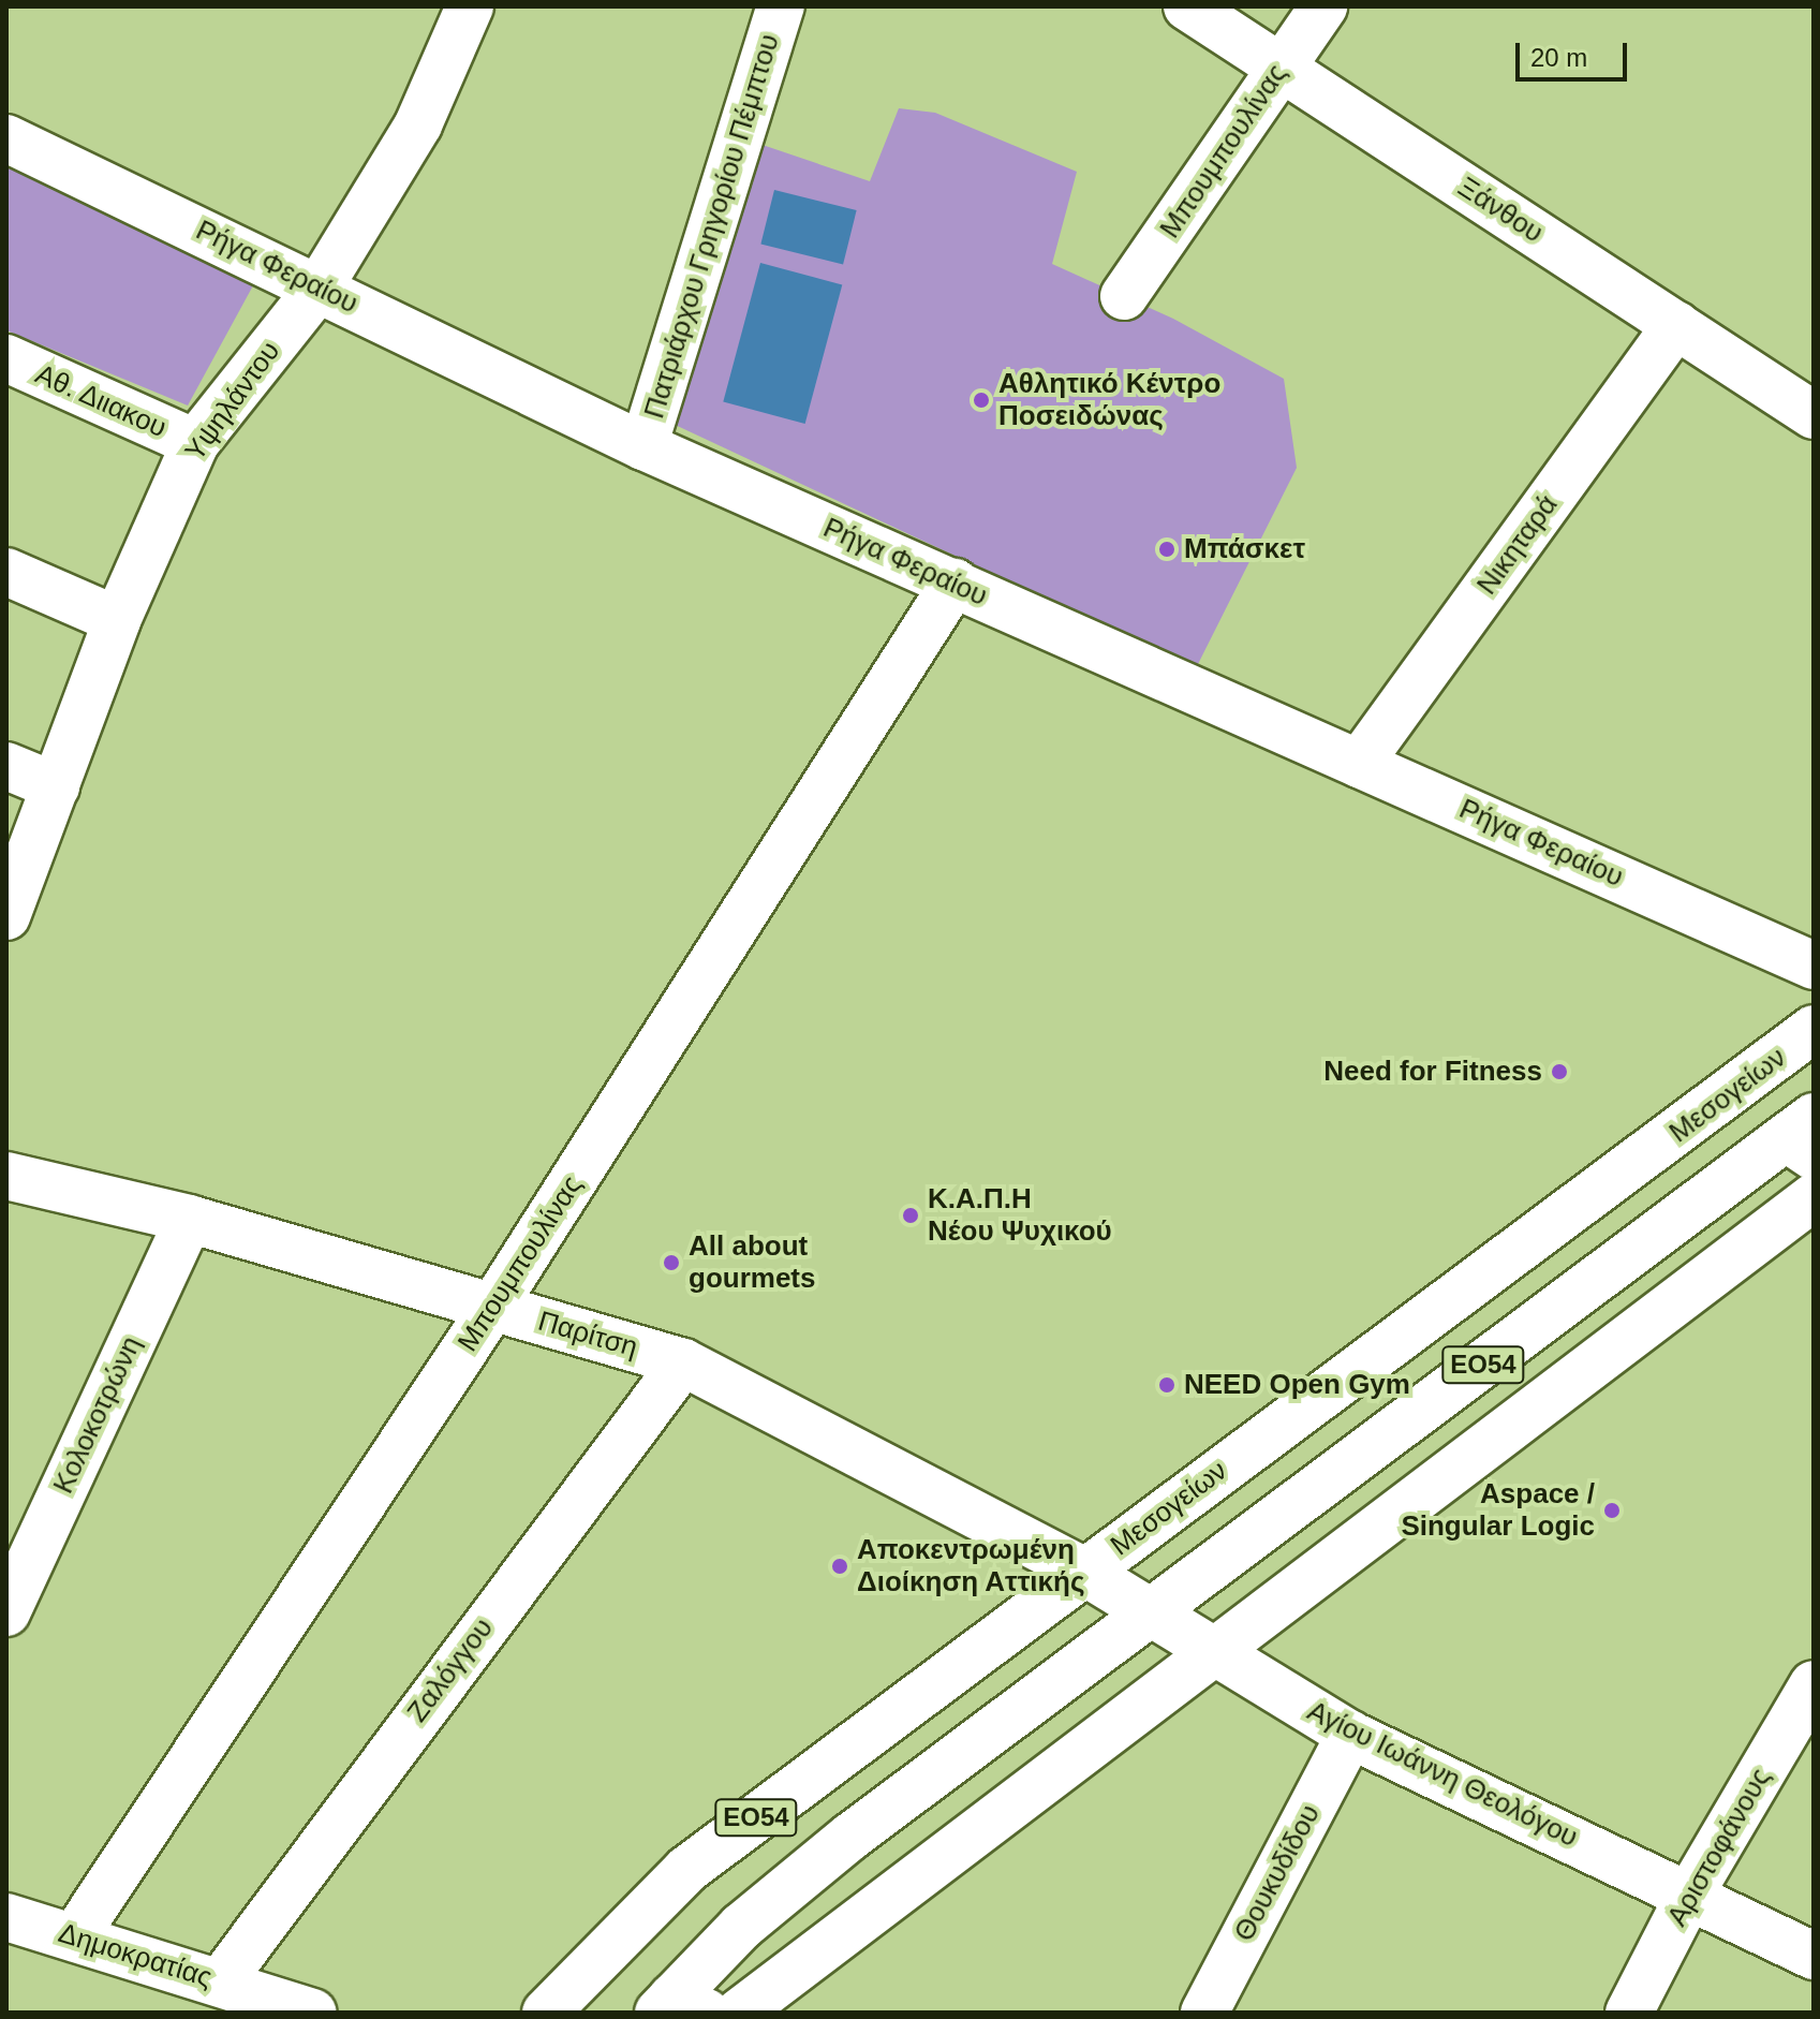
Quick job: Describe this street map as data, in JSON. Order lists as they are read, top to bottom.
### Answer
{
  "streets": {
    "street": [
      "Μπουμπουλίνας",
      "Ξάνθου",
      "Πατριάρχου Γρηγορίου Πέμπτου",
      "Ρήγα Φεραίου",
      "Αθ. Διιακου",
      "Υψηλάντου",
      "Νικηταρά",
      "Μεσογείων",
      "Παρίτση",
      "ΕΟ54",
      "Κολοκοτρώνη",
      "Ζαλόγγου",
      "Αγίου Ιωάννη Θεολόγου",
      "Αριστοφάνους",
      "Θουκυδίδου",
      "Δημοκρατίας"
    ]
  },
  "crossings": [
    ["Μπουμπουλίνας", "Ξάνθου"],
    ["Μπουμπουλίνας", "Ρήγα Φεραίου"],
    ["Μπουμπουλίνας", "Παρίτση"],
    ["Μπουμπουλίνας", "Δημοκρατίας"],
    ["Ξάνθου", "Νικηταρά"],
    ["Πατριάρχου Γρηγορίου Πέμπτου", "Ρήγα Φεραίου"],
    ["Ρήγα Φεραίου", "Υψηλάντου"],
    ["Ρήγα Φεραίου", "Νικηταρά"],
    ["Αθ. Διιακου", "Υψηλάντου"],
    ["Μεσογείων", "Παρίτση"],
    ["Μεσογείων", "Αγίου Ιωάννη Θεολόγου"],
    ["Παρίτση", "Κολοκοτρώνη"],
    ["Παρίτση", "Ζαλόγγου"],
    ["Παρίτση", "Αγίου Ιωάννη Θεολόγου"],
    ["ΕΟ54", "Αγίου Ιωάννη Θεολόγου"],
    ["Ζαλόγγου", "Δημοκρατίας"],
    ["Αγίου Ιωάννη Θεολόγου", "Αριστοφάνους"],
    ["Αγίου Ιωάννη Θεολόγου", "Θουκυδίδου"]
  ],
  "places": [
    "Αθλητικό Κέντρο Ποσειδώνας",
    "Μπάσκετ",
    "Need for Fitness",
    "Κ.Α.Π.Η Νέου Ψυχικού",
    "All about gourmets",
    "NEED Open Gym",
    "Aspace / Singular Logic",
    "Αποκεντρωμένη Διοίκηση Αττικής"
  ],
  "scale_bar": "20 m"
}
